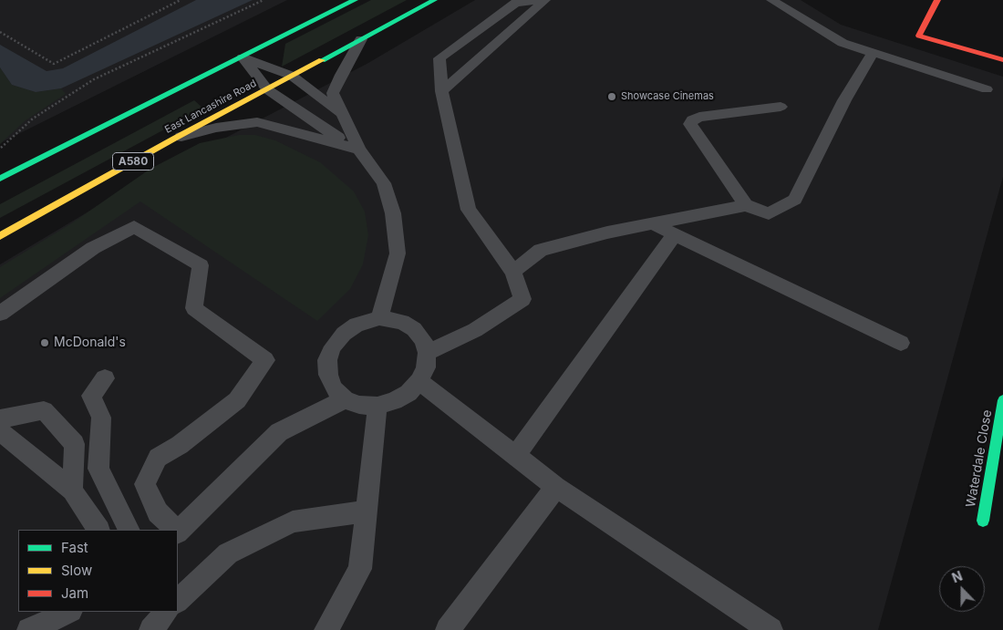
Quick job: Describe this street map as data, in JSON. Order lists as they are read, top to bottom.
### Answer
{
  "streets": {
    "main road": ["East Lancashire Road", "A580", "Waterdale Close"]
  },
  "places": ["Showcase Cinemas", "McDonald's"],
  "legend": ["Fast", "Slow", "Jam"],
  "north": "top"
}
